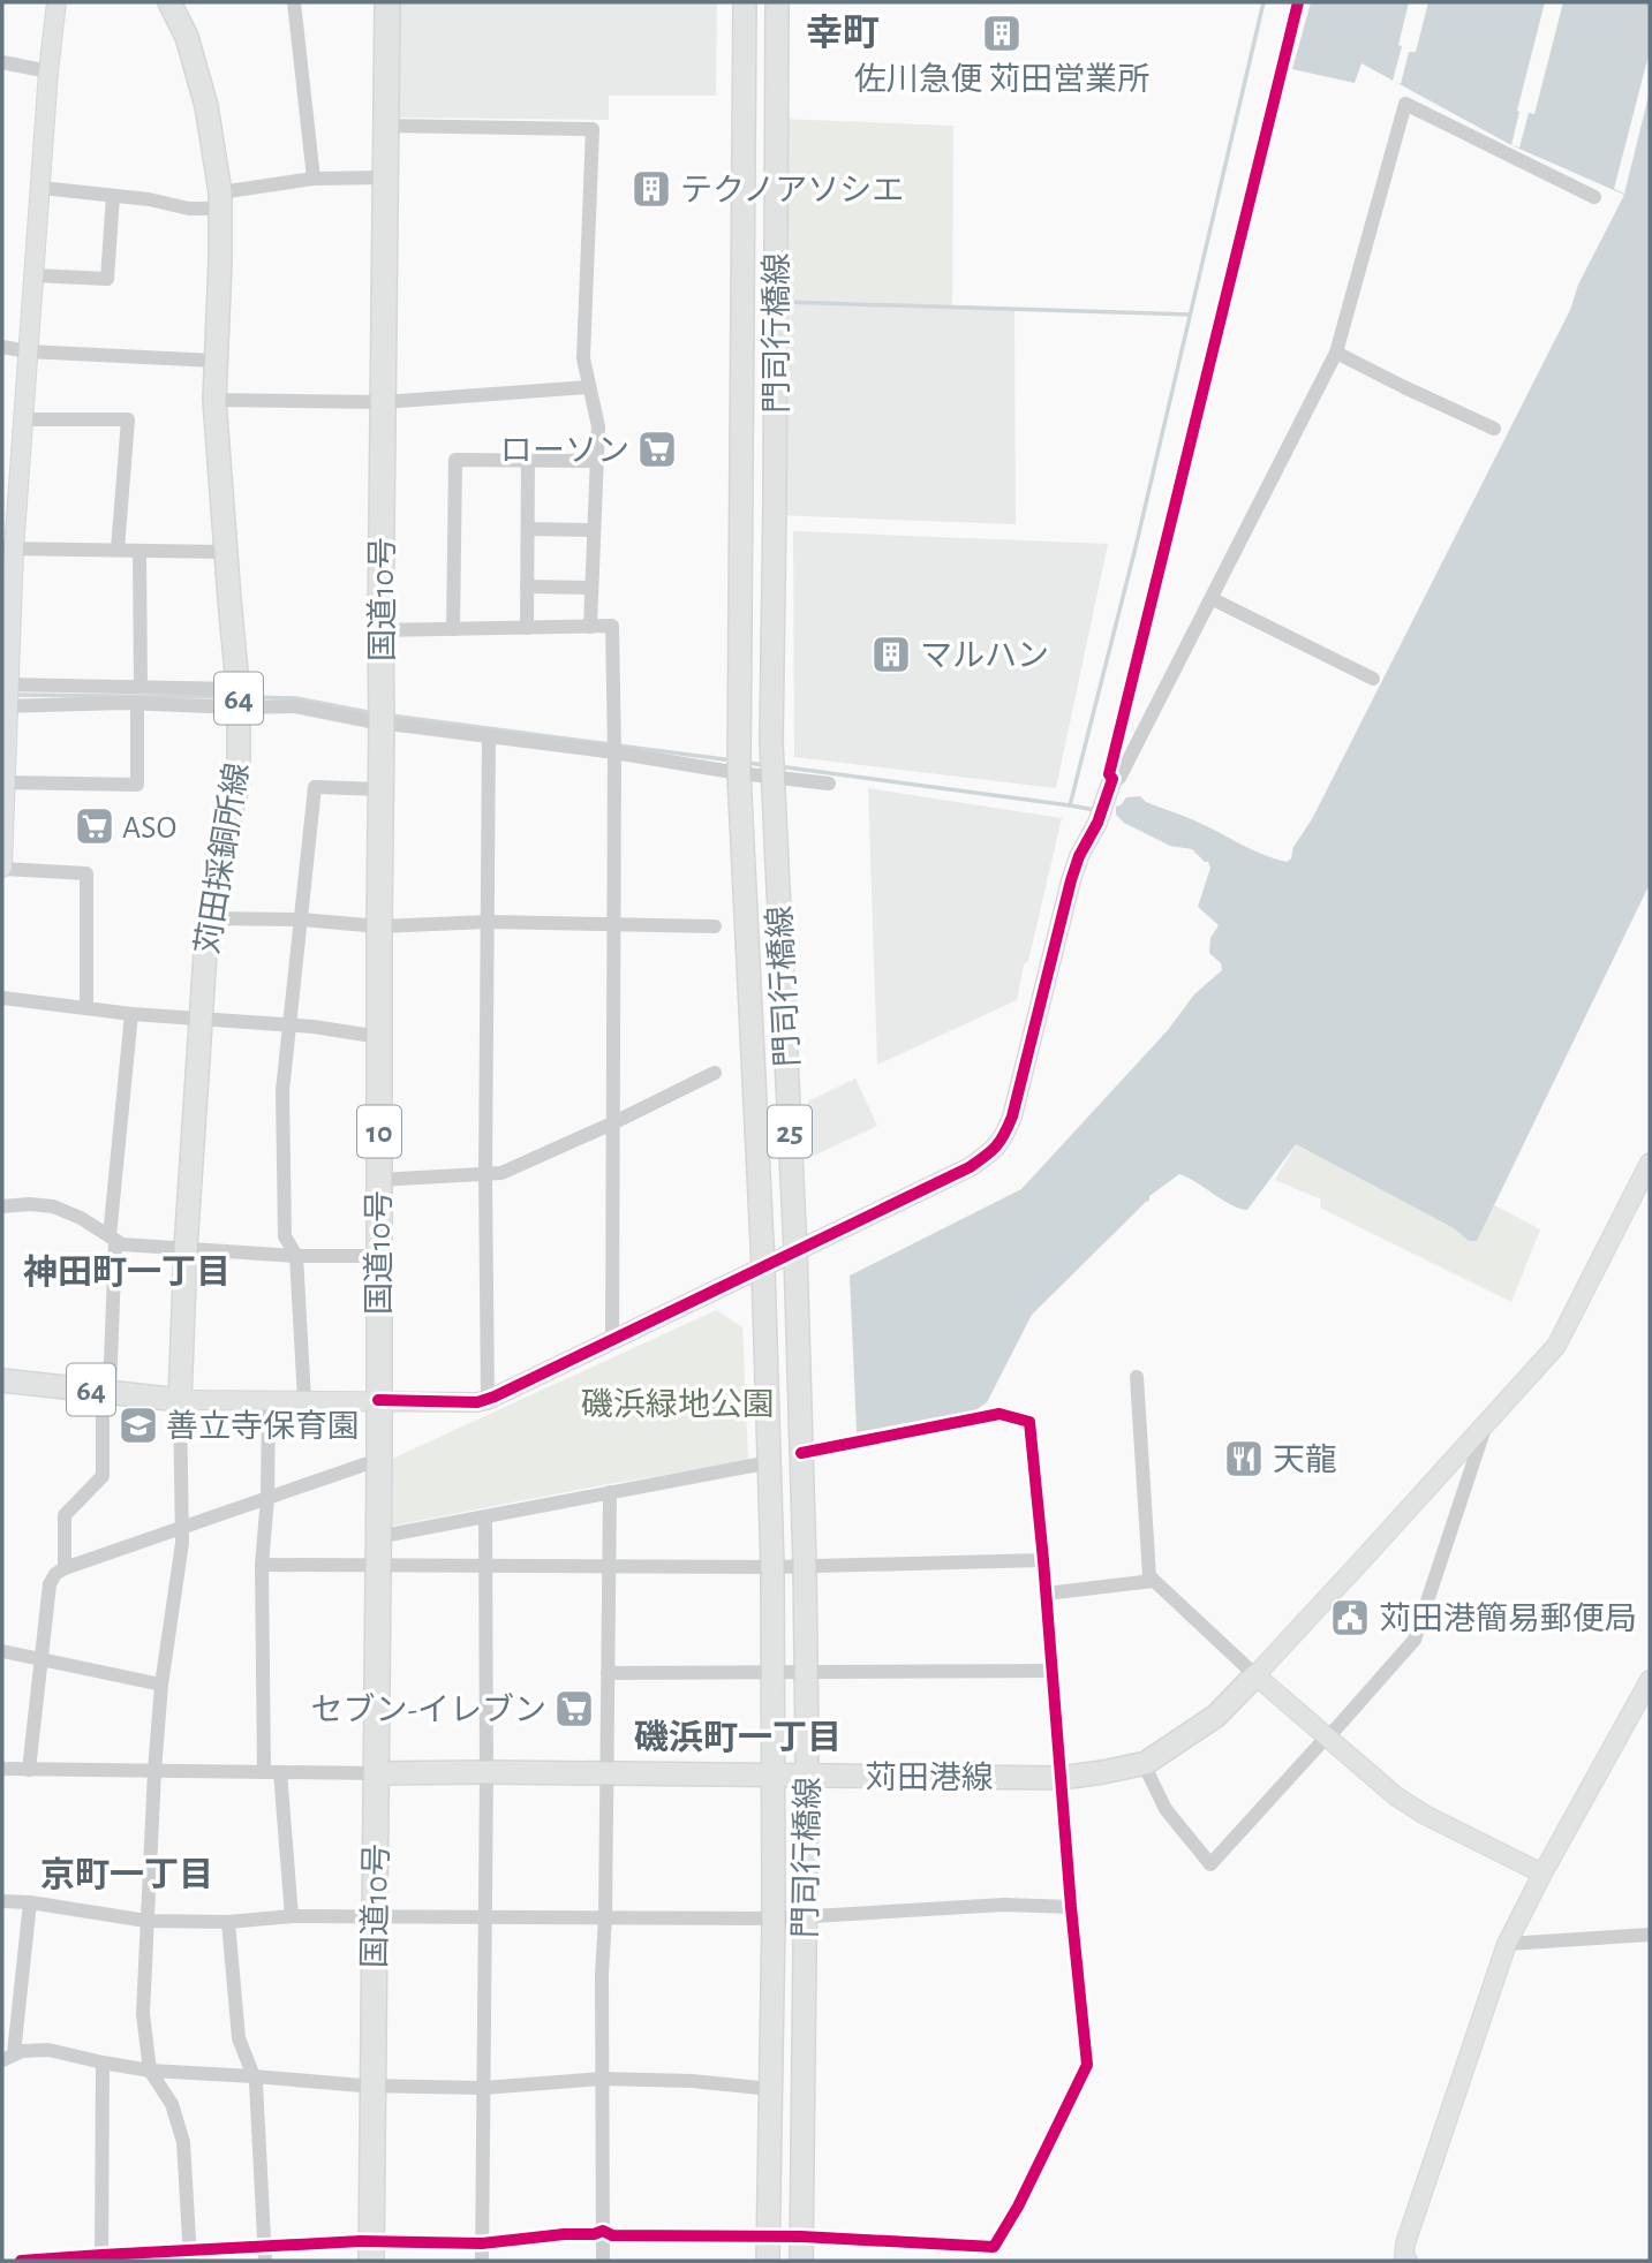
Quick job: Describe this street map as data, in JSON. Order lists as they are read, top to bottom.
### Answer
{
  "streets": {
    "highway": ["国道10号", "10"],
    "main road": [
      "門司行橋線",
      "64",
      "苅田採銅所線",
      "25",
      "苅田港線"
    ]
  },
  "crossings": [
    ["門司行橋線", "苅田港線"],
    ["国道10号", "苅田港線"],
    ["64", "苅田採銅所線"]
  ],
  "districts": [
    "幸町",
    "神田町一丁目",
    "磯浜町一丁目",
    "京町一丁目"
  ],
  "parks": ["磯浜緑地公園"],
  "places": {
    "building": ["佐川急便 苅田営業所", "テクノアソシエ", "マルハン"],
    "supermarket": ["ローソン", "ASO", "セブン-イレブン"],
    "school or university": ["善立寺保育園"],
    "restaurant": ["天龍"],
    "public building": ["苅田港簡易郵便局"]
  }
}
